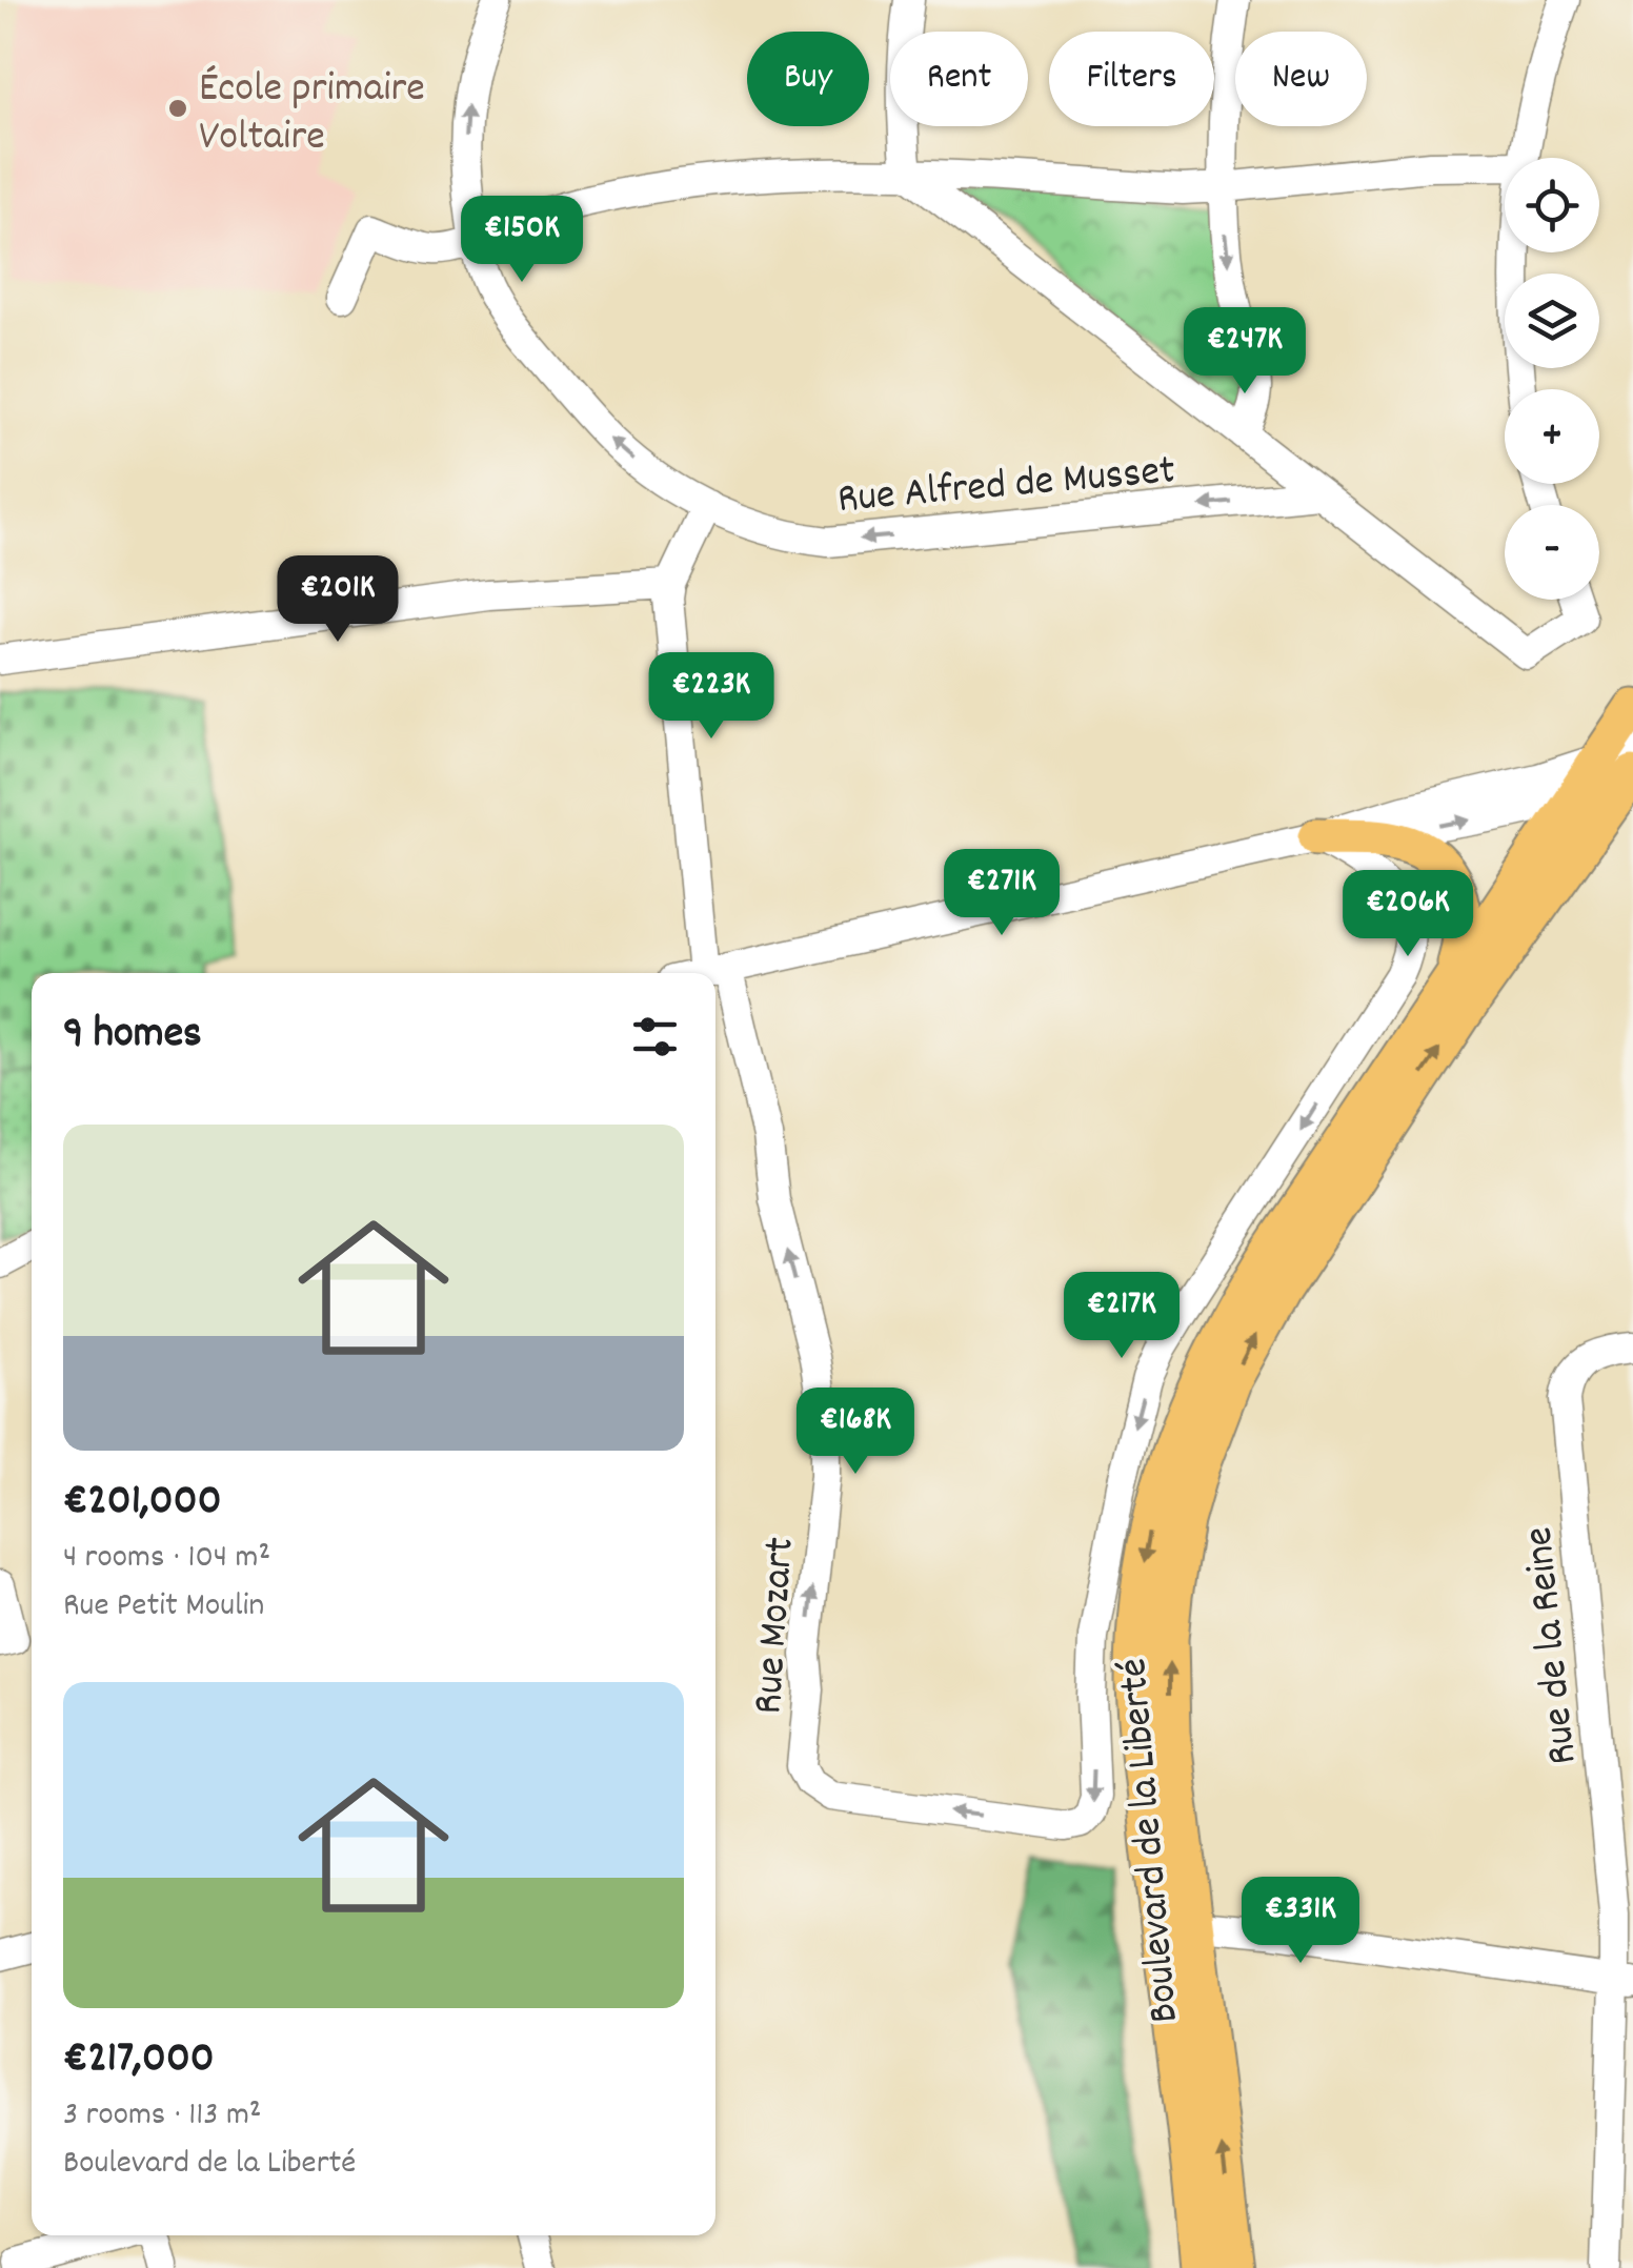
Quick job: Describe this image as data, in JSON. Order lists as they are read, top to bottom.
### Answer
{
  "streets": {
    "main road": ["Boulevard de la Liberté"],
    "street": ["Rue Alfred de Musset", "Rue Mozart", "Rue de la Reine"]
  },
  "crossings": [
    ["Rue Mozart", "Boulevard de la Liberté"]
  ],
  "one_way": ["Rue Mozart"],
  "places": ["École primaire Voltaire"],
  "page": {
    "chip": [
      "Buy",
      "Rent",
      "Filters",
      "New"
    ],
    "map_buttons": ["+", "−"],
    "price": [
      "€150K",
      "€247K",
      "€201K",
      "€223K",
      "€271K",
      "€206K",
      "€217K",
      "€168K",
      "€331K"
    ],
    "heading": "9 homes",
    "list": [
      {
        "name": "€201,000",
        "note": "4 rooms · 104 m² · Rue Petit Moulin"
      },
      {
        "name": "€217,000",
        "note": "3 rooms · 113 m² · Boulevard de la Liberté"
      }
    ]
  }
}
